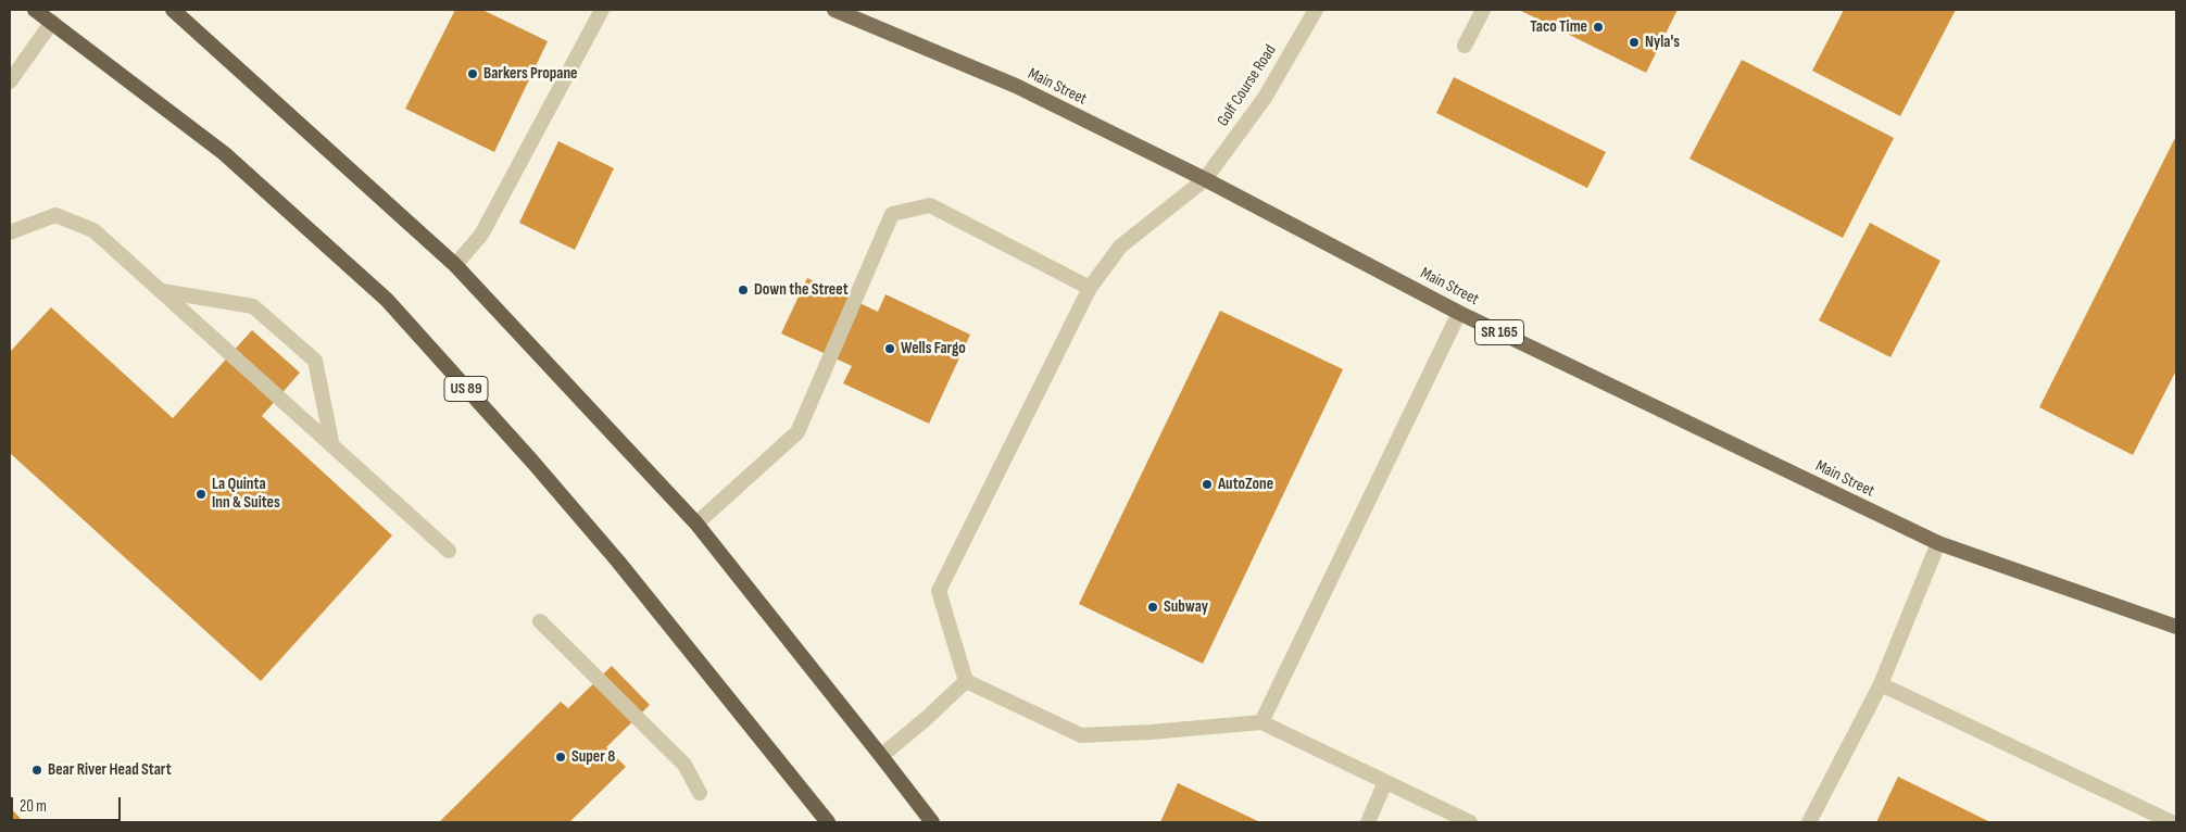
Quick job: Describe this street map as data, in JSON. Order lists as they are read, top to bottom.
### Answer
{
  "streets": {
    "highway": ["US 89"],
    "main road": ["Main Street", "SR 165"],
    "street": ["Golf Course Road"]
  },
  "crossings": [
    ["Golf Course Road", "Main Street"]
  ],
  "places": [
    "Taco Time",
    "Nyla's",
    "Barkers Propane",
    "Down the Street",
    "Wells Fargo",
    "AutoZone",
    "La Quinta Inn & Suites",
    "Subway",
    "Super 8",
    "Bear River Head Start"
  ],
  "scale_bar": "20 m"
}
